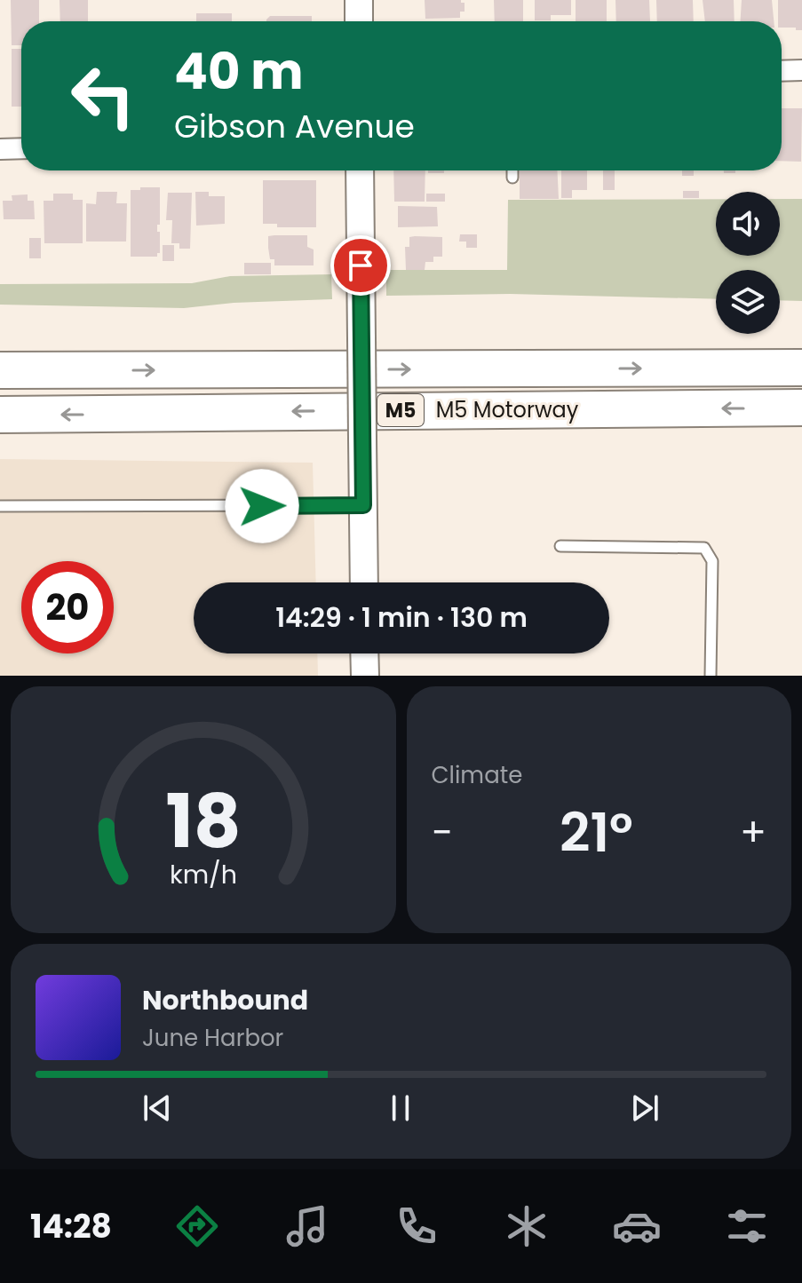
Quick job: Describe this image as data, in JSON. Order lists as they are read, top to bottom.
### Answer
{
  "streets": {
    "highway": ["M5", "M5 Motorway"]
  },
  "page": {
    "turn": ["40 m", "Gibson Avenue"],
    "limit": "20",
    "trip": "14:29 · 1 min · 130 m",
    "tile": "Climate",
    "heat": ["−", "21°", "+"],
    "song": ["Northbound", "June Harbor"],
    "tabs": "14:28",
    "gauge": ["18", "km/h"]
  }
}
